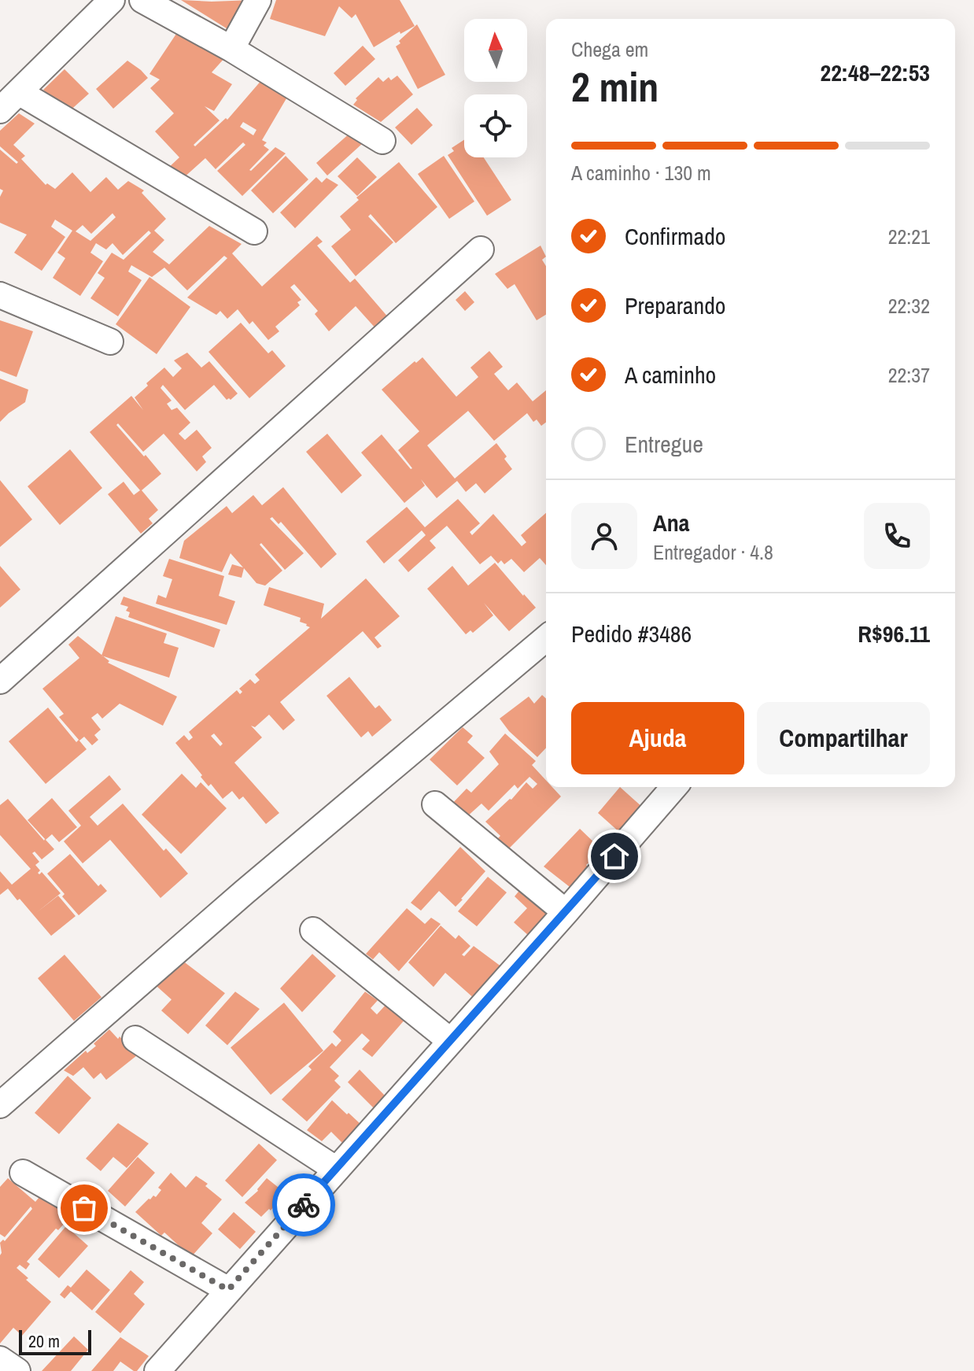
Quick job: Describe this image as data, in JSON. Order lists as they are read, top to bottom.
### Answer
{
  "scale_bar": "20 m",
  "north": "top",
  "page": {
    "heading": ["2 min", "Chega em", "22:48–22:53"],
    "panel": [
      "Ana",
      "Entregador · 4.8",
      "Pedido #3486",
      "R$96.11"
    ],
    "bar": "A caminho · 130 m",
    "list": [
      ["Confirmado", "22:21"],
      ["Preparando", "22:32"],
      ["A caminho", "22:37"],
      "Entregue"
    ],
    "buttons": ["Ajuda", "Compartilhar"],
    "scale": "20 m"
  }
}
